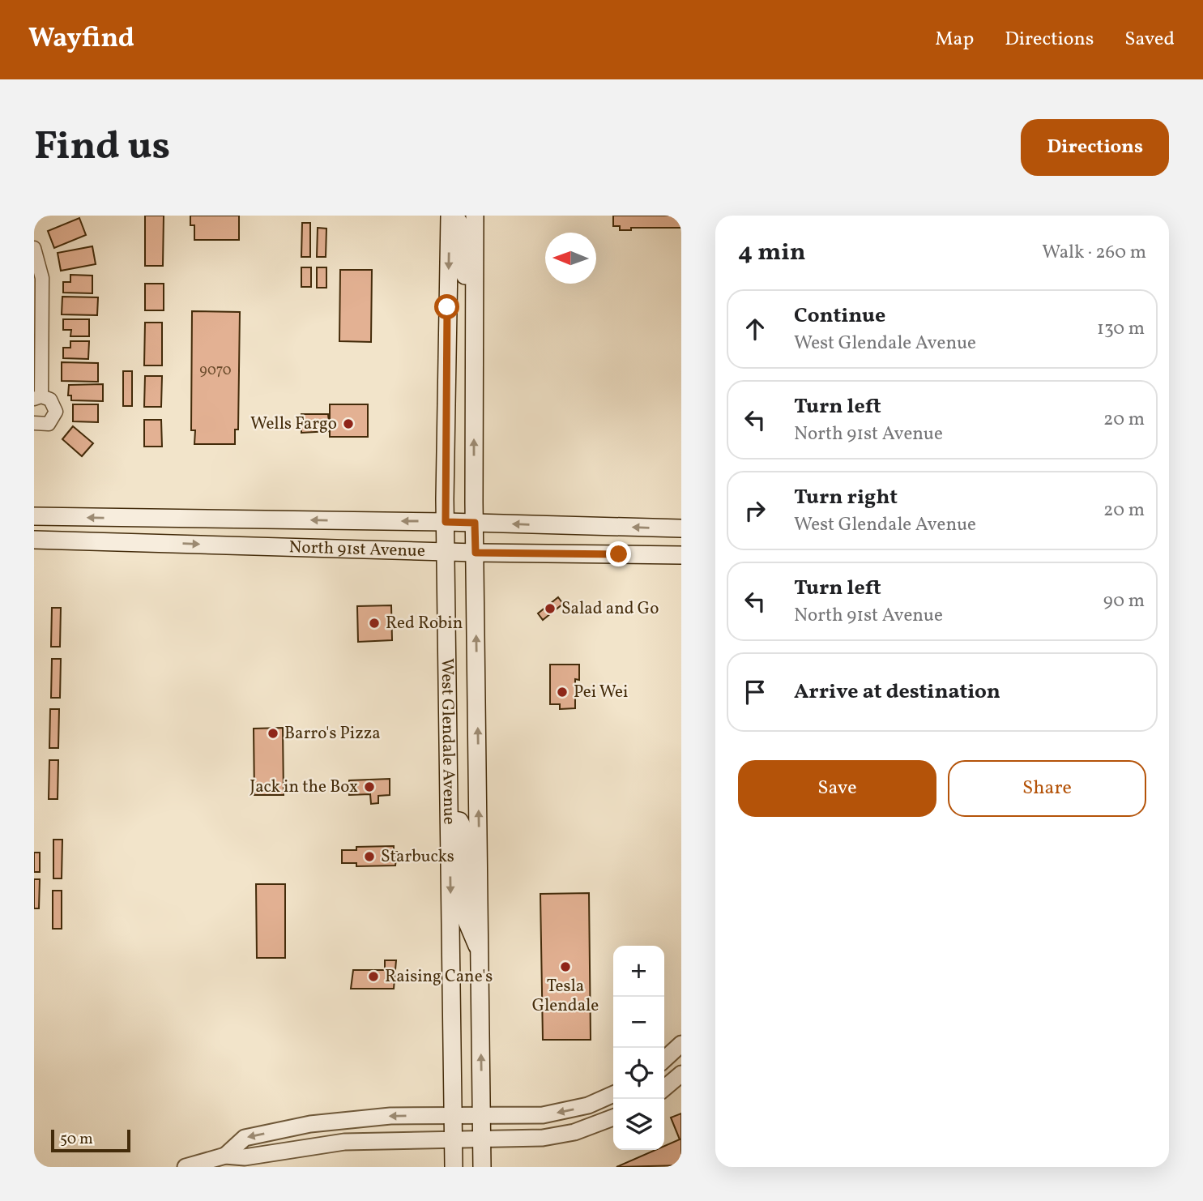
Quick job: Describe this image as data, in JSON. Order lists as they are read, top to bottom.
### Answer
{
  "streets": {
    "main road": ["North 91st Avenue", "West Glendale Avenue"]
  },
  "crossings": [
    ["North 91st Avenue", "West Glendale Avenue"]
  ],
  "places": [
    "Wells Fargo",
    "Salad and Go",
    "Red Robin",
    "Pei Wei",
    "Barro's Pizza",
    "Jack in the Box",
    "Starbucks",
    "Tesla Glendale",
    "Raising Cane's"
  ],
  "house_numbers": ["9070"],
  "scale_bar": "50 m",
  "north": "left",
  "page": {
    "header": "Wayfind",
    "nav": ["Map", "Directions", "Saved"],
    "buttons": [
      "Directions",
      ["Save", "Share"]
    ],
    "title": "Find us",
    "heading": ["4 min", "Walk · 260 m"],
    "list": [
      ["Continue", "West Glendale Avenue", "130 m"],
      ["Turn left", "North 91st Avenue", "20 m"],
      ["Turn right", "West Glendale Avenue", "20 m"],
      ["Turn left", "North 91st Avenue", "90 m"],
      "Arrive at destination"
    ],
    "map_buttons": ["+", "−"],
    "scale": "50 m"
  }
}
